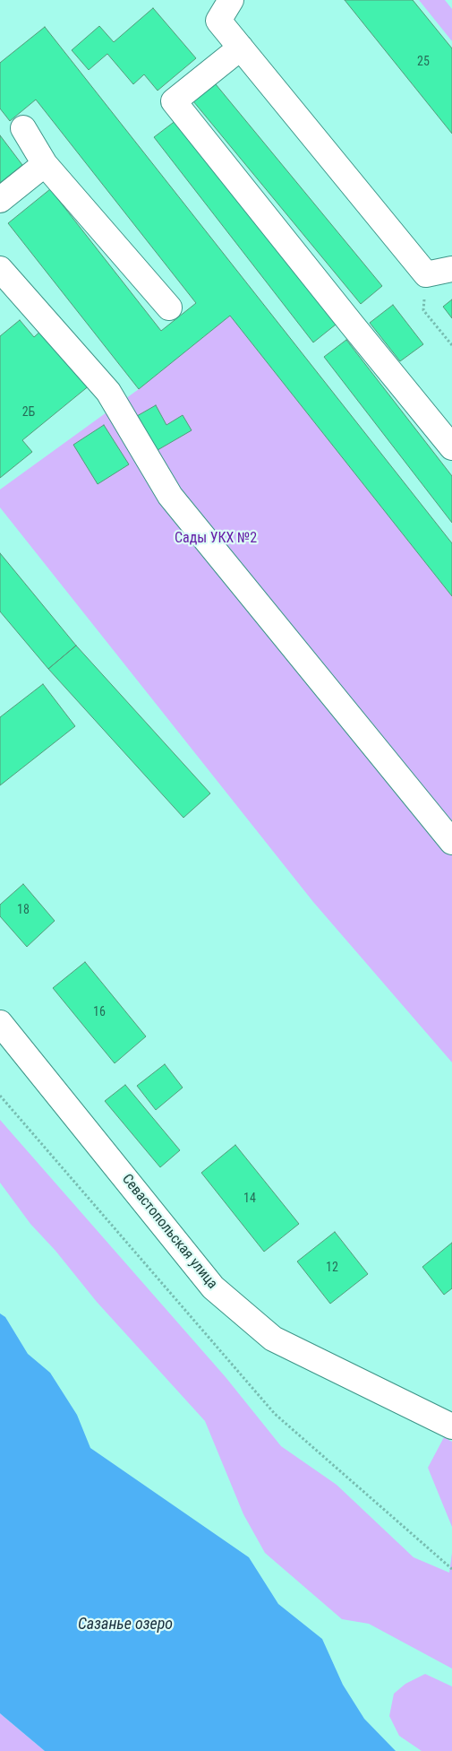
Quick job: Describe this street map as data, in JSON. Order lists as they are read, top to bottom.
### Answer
{
  "streets": {
    "street": ["Севастопольская улица"]
  },
  "water": ["Сазанье озеро"],
  "parks": ["Сады УКХ №2"],
  "house_numbers": [
    "25",
    "2Б",
    "18",
    "16",
    "14",
    "12"
  ]
}
